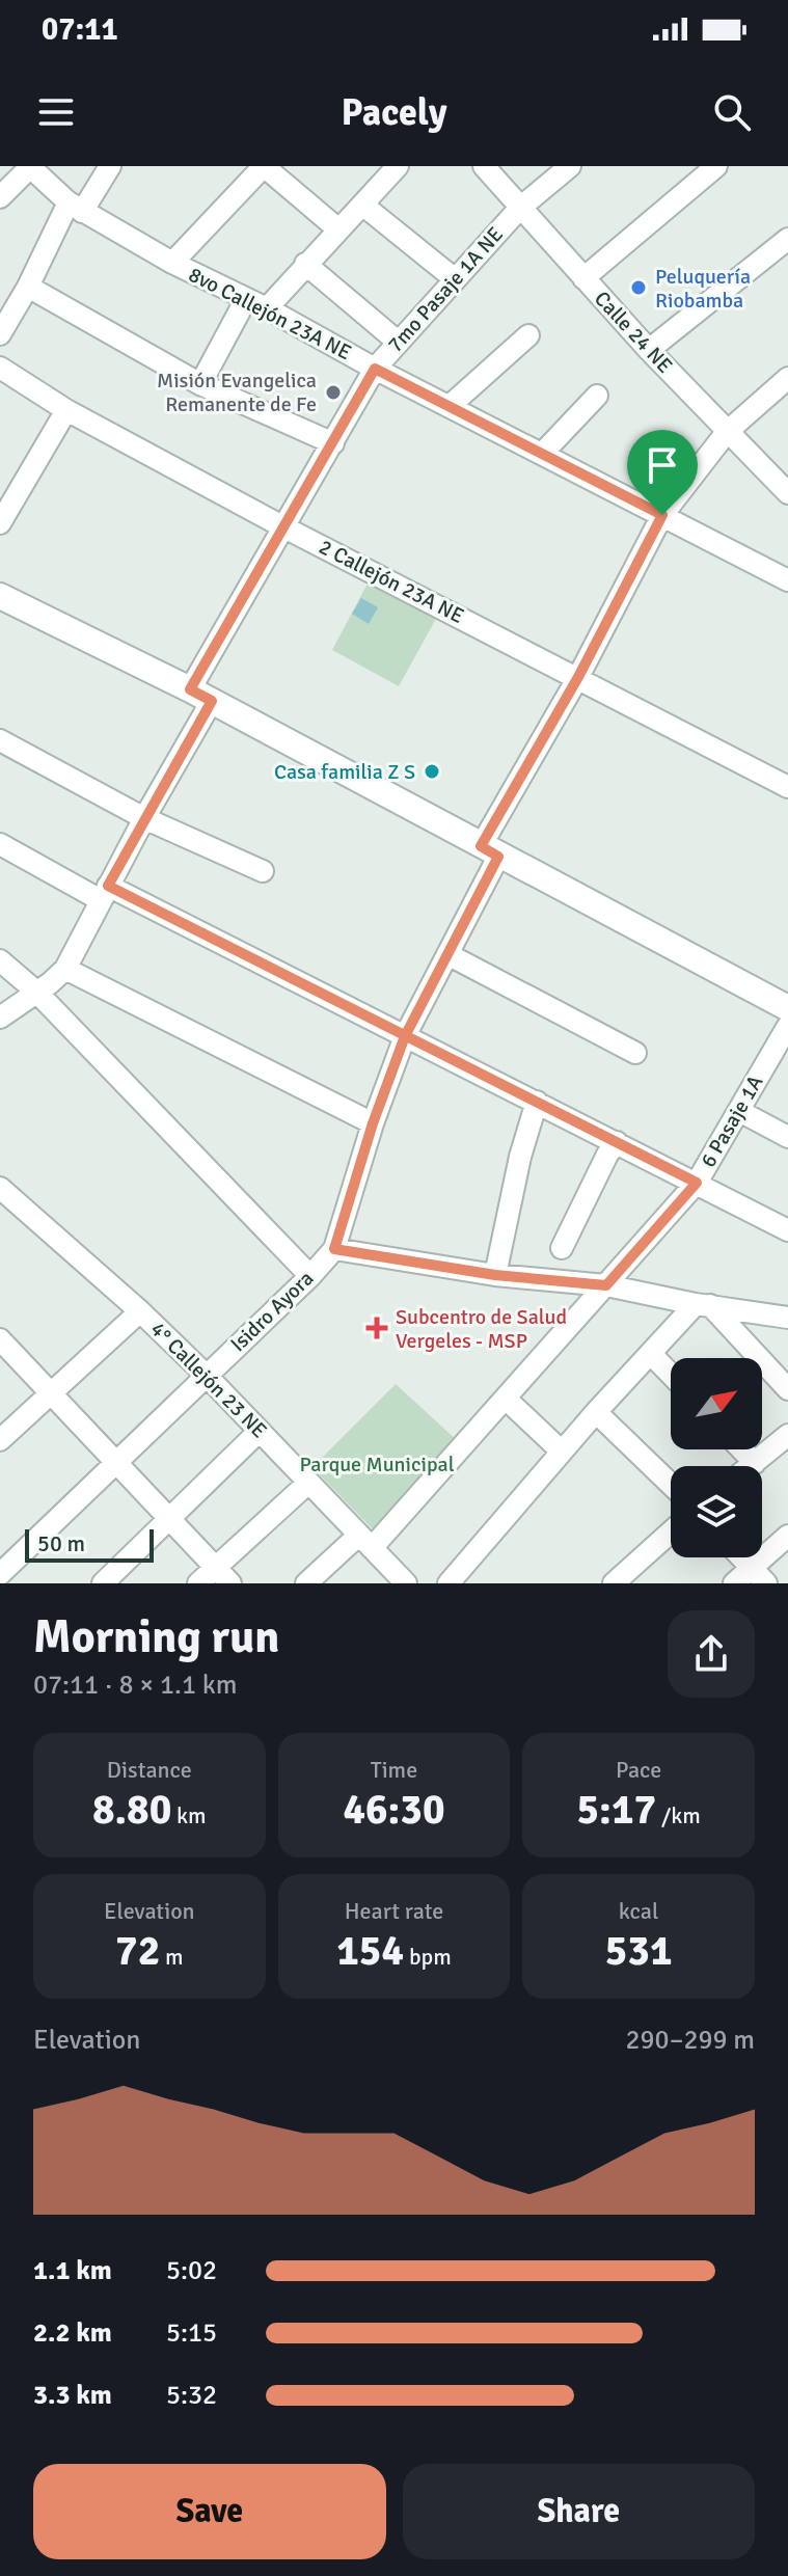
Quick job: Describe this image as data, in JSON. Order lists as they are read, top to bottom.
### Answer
{
  "streets": {
    "street": [
      "7mo Pasaje 1A NE",
      "8vo Callejón 23A NE",
      "Calle 24 NE",
      "2 Callejón 23A NE",
      "6 Pasaje 1A",
      "Isidro Ayora",
      "4° Callejón 23 NE"
    ]
  },
  "crossings": [
    ["7mo Pasaje 1A NE", "8vo Callejón 23A NE"],
    ["7mo Pasaje 1A NE", "Calle 24 NE"],
    ["7mo Pasaje 1A NE", "2 Callejón 23A NE"],
    ["8vo Callejón 23A NE", "Isidro Ayora"],
    ["Calle 24 NE", "Isidro Ayora"],
    ["2 Callejón 23A NE", "Isidro Ayora"],
    ["6 Pasaje 1A", "4° Callejón 23 NE"],
    ["Isidro Ayora", "4° Callejón 23 NE"]
  ],
  "parks": ["Parque Municipal"],
  "places": {
    "other": ["Peluquería Riobamba", "Misión Evangelica Remanente de Fe", "Casa familia Z S"],
    "health": ["Subcentro de Salud Vergeles - MSP"]
  },
  "scale_bar": "50 m",
  "north": "top right",
  "page": {
    "status": "07:11",
    "header": "Pacely",
    "scale": "50 m",
    "heading": ["Morning run", "07:11 · 8 × 1.1 km"],
    "stats": [
      ["Distance", "8.80 km"],
      ["Time", "46:30"],
      ["Pace", "5:17 /km"],
      ["Elevation", "72 m"],
      ["Heart rate", "154 bpm"],
      ["kcal", "531"]
    ],
    "chart": ["Elevation", "290–299 m"],
    "list": [
      {
        "name": "1.1 km",
        "note": "5:02"
      },
      {
        "name": "2.2 km",
        "note": "5:15"
      },
      {
        "name": "3.3 km",
        "note": "5:32"
      }
    ],
    "buttons": ["Save", "Share"]
  }
}
